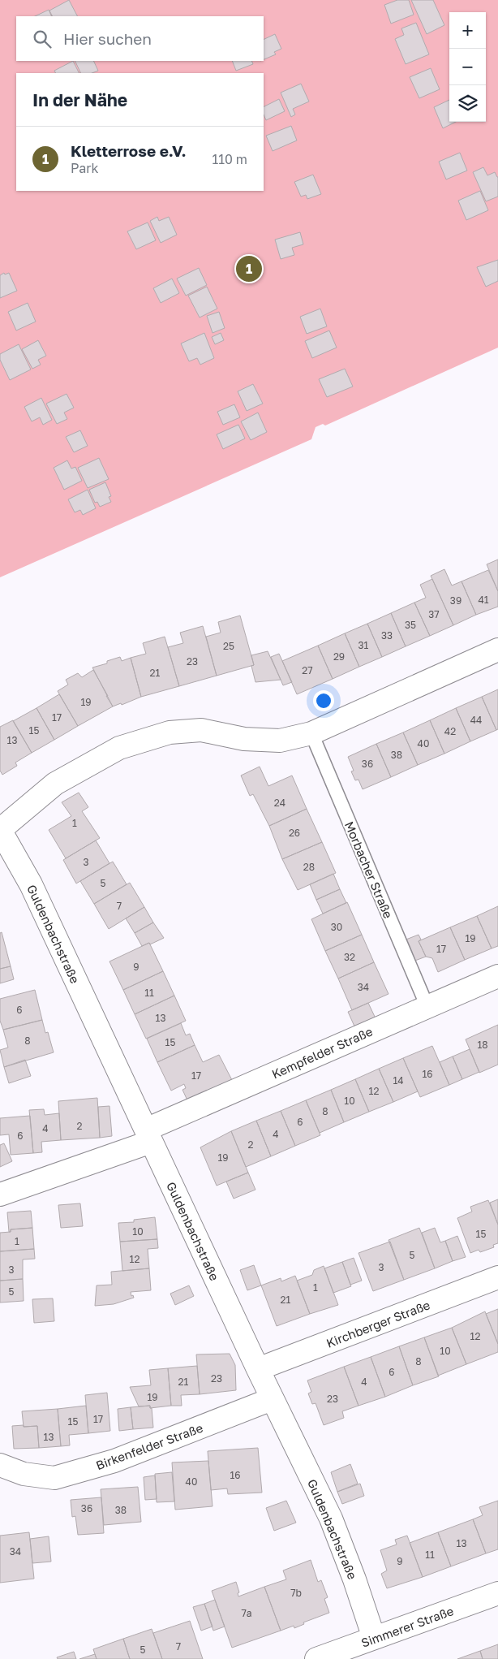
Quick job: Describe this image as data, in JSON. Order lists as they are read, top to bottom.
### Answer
{
  "streets": {
    "street": [
      "Guldenbachstraße",
      "Kempfelder Straße",
      "Kirchberger Straße",
      "Birkenfelder Straße",
      "Simmerer Straße"
    ],
    "lane": ["Morbacher Straße"]
  },
  "crossings": [
    ["Morbacher Straße", "Kempfelder Straße"],
    ["Guldenbachstraße", "Kempfelder Straße"],
    ["Guldenbachstraße", "Kirchberger Straße"],
    ["Guldenbachstraße", "Birkenfelder Straße"],
    ["Guldenbachstraße", "Simmerer Straße"]
  ],
  "house_numbers": [
    "41",
    "39",
    "37",
    "35",
    "33",
    "31",
    "25",
    "29",
    "23",
    "27",
    "21",
    "19",
    "17",
    "44",
    "15",
    "42",
    "13",
    "40",
    "38",
    "36",
    "24",
    "1",
    "26",
    "3",
    "28",
    "5",
    "7",
    "30",
    "19",
    "17",
    "32",
    "9",
    "34",
    "11",
    "6",
    "13",
    "8",
    "15",
    "18",
    "16",
    "17",
    "14",
    "12",
    "10",
    "8",
    "6",
    "2",
    "4",
    "4",
    "6",
    "2",
    "19",
    "10",
    "15",
    "1",
    "5",
    "12",
    "3",
    "3",
    "1",
    "5",
    "21",
    "12",
    "10",
    "8",
    "6",
    "23",
    "21",
    "4",
    "19",
    "23",
    "17",
    "15",
    "13",
    "16",
    "40",
    "36",
    "38",
    "13",
    "34",
    "11",
    "9",
    "7b",
    "7a",
    "7",
    "5"
  ],
  "page": {
    "map_buttons": ["+", "−"],
    "search": "Hier suchen",
    "heading": "In der Nähe",
    "list": [
      {
        "mark": "1",
        "name": "Kletterrose e.V.",
        "note": "Park",
        "value": "110 m"
      }
    ],
    "pins": "1"
  }
}
